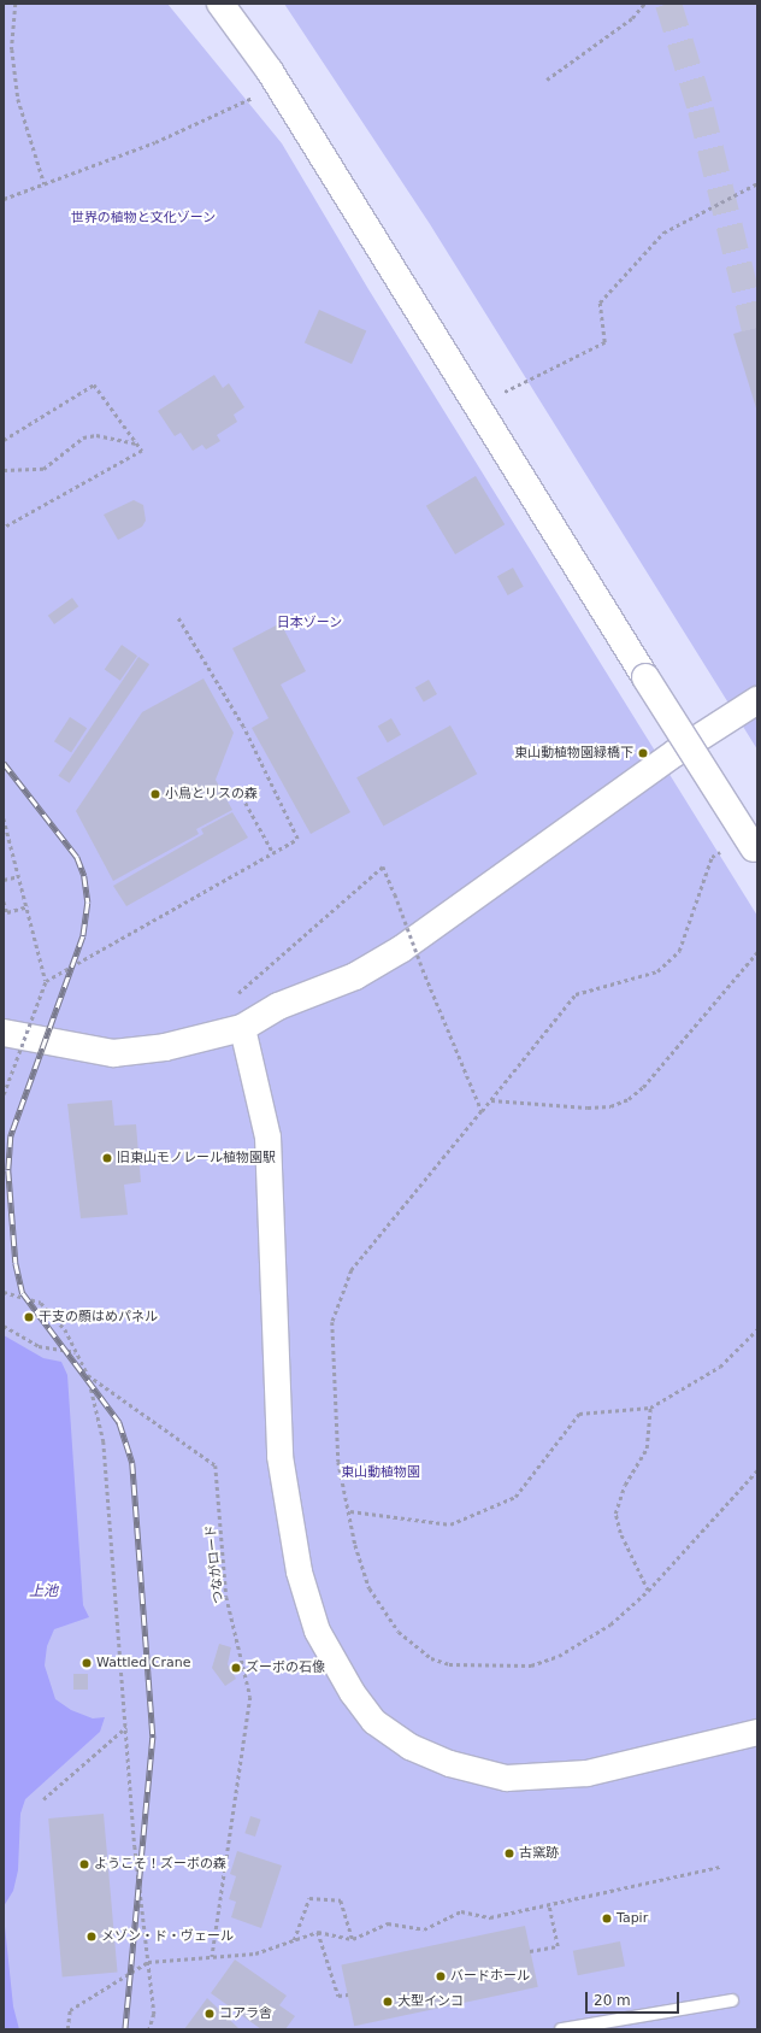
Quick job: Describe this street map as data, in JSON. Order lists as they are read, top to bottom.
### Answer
{
  "streets": {
    "path": ["つながロード"]
  },
  "water": ["上池"],
  "parks": ["世界の植物と文化ゾーン", "日本ゾーン", "東山動植物園"],
  "places": [
    "東山動植物園緑橋下",
    "小鳥とリスの森",
    "旧東山モノレール植物園駅",
    "干支の顔はめパネル",
    "Wattled Crane",
    "ズーボの石像",
    "古窯跡",
    "ようこそ！ズーボの森",
    "Tapir",
    "メゾン・ド・ヴェール",
    "バードホール",
    "大型インコ",
    "コアラ舎"
  ],
  "scale_bar": "20 m"
}
